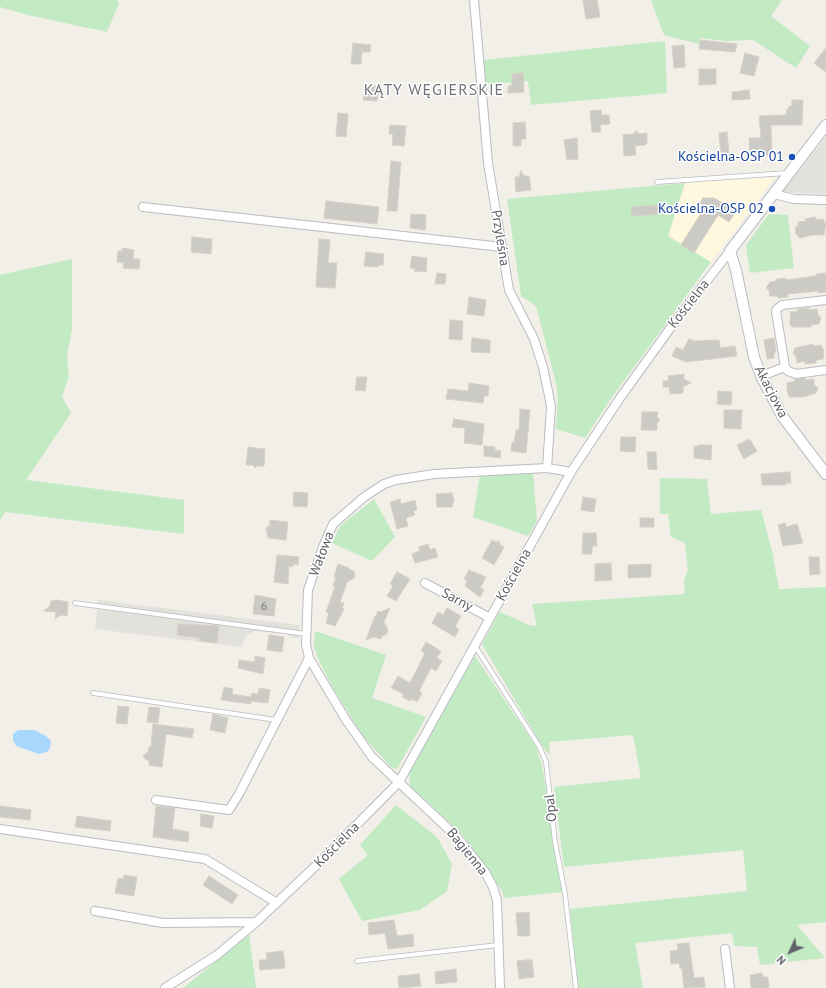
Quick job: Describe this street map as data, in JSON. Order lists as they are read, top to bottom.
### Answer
{
  "streets": {
    "street": [
      "Przyleśna",
      "Kościelna",
      "Akacjowa",
      "Wałowa",
      "Sarny",
      "Bagienna"
    ],
    "lane": ["Opal"]
  },
  "crossings": [
    ["Przyleśna", "Wałowa"],
    ["Kościelna", "Akacjowa"],
    ["Kościelna", "Wałowa"],
    ["Kościelna", "Sarny"],
    ["Kościelna", "Opal"],
    ["Kościelna", "Bagienna"],
    ["Wałowa", "Bagienna"]
  ],
  "districts": ["KĄTY WĘGIERSKIE"],
  "places": ["Kościelna-OSP 01", "Kościelna-OSP 02"],
  "house_numbers": ["6"],
  "north": "bottom left"
}
